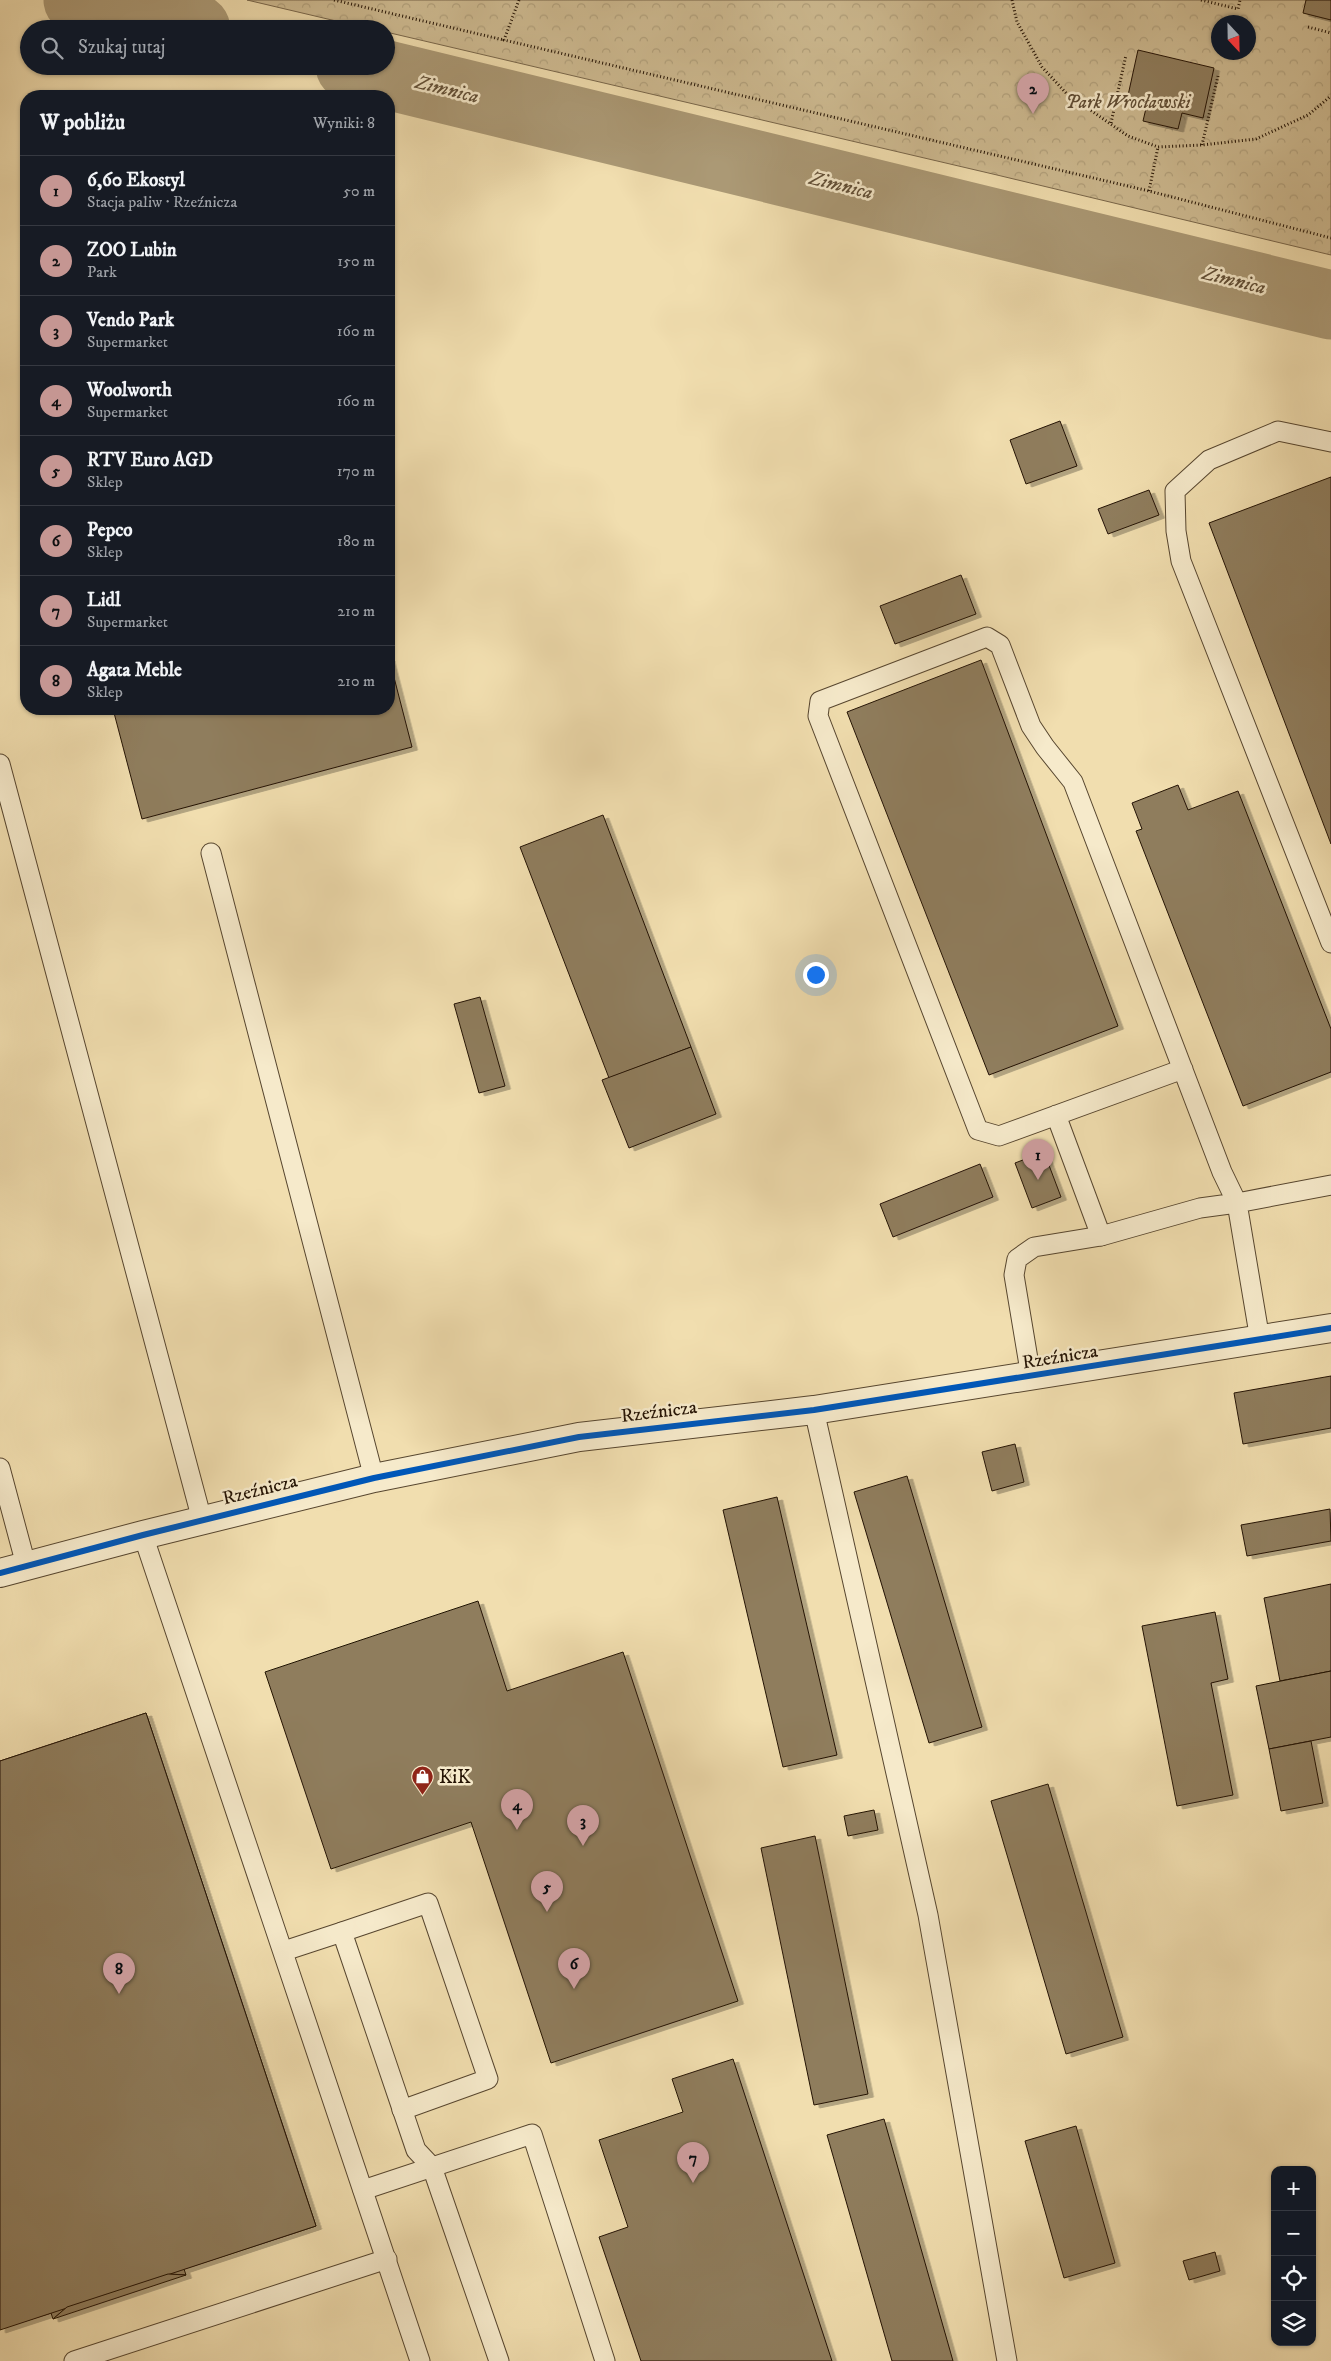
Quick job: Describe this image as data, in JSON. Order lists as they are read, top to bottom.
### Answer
{
  "streets": {
    "street": ["Rzeźnicza"]
  },
  "water": ["Zimnica"],
  "parks": ["Park Wrocławski"],
  "places": {
    "shop": ["KiK"]
  },
  "north": "bottom",
  "page": {
    "search": "Szukaj tutaj",
    "pins": [
      "2",
      "1",
      "4",
      "3",
      "5",
      "6",
      "8",
      "7"
    ],
    "heading": ["W pobliżu", "Wyniki: 8"],
    "list": [
      {
        "mark": "1",
        "name": "6,60 Ekostyl",
        "note": "Stacja paliw · Rzeźnicza",
        "value": "50 m"
      },
      {
        "mark": "2",
        "name": "ZOO Lubin",
        "note": "Park",
        "value": "150 m"
      },
      {
        "mark": "3",
        "name": "Vendo Park",
        "note": "Supermarket",
        "value": "160 m"
      },
      {
        "mark": "4",
        "name": "Woolworth",
        "note": "Supermarket",
        "value": "160 m"
      },
      {
        "mark": "5",
        "name": "RTV Euro AGD",
        "note": "Sklep",
        "value": "170 m"
      },
      {
        "mark": "6",
        "name": "Pepco",
        "note": "Sklep",
        "value": "180 m"
      },
      {
        "mark": "7",
        "name": "Lidl",
        "note": "Supermarket",
        "value": "210 m"
      },
      {
        "mark": "8",
        "name": "Agata Meble",
        "note": "Sklep",
        "value": "210 m"
      }
    ],
    "map_buttons": ["+", "−"]
  }
}
